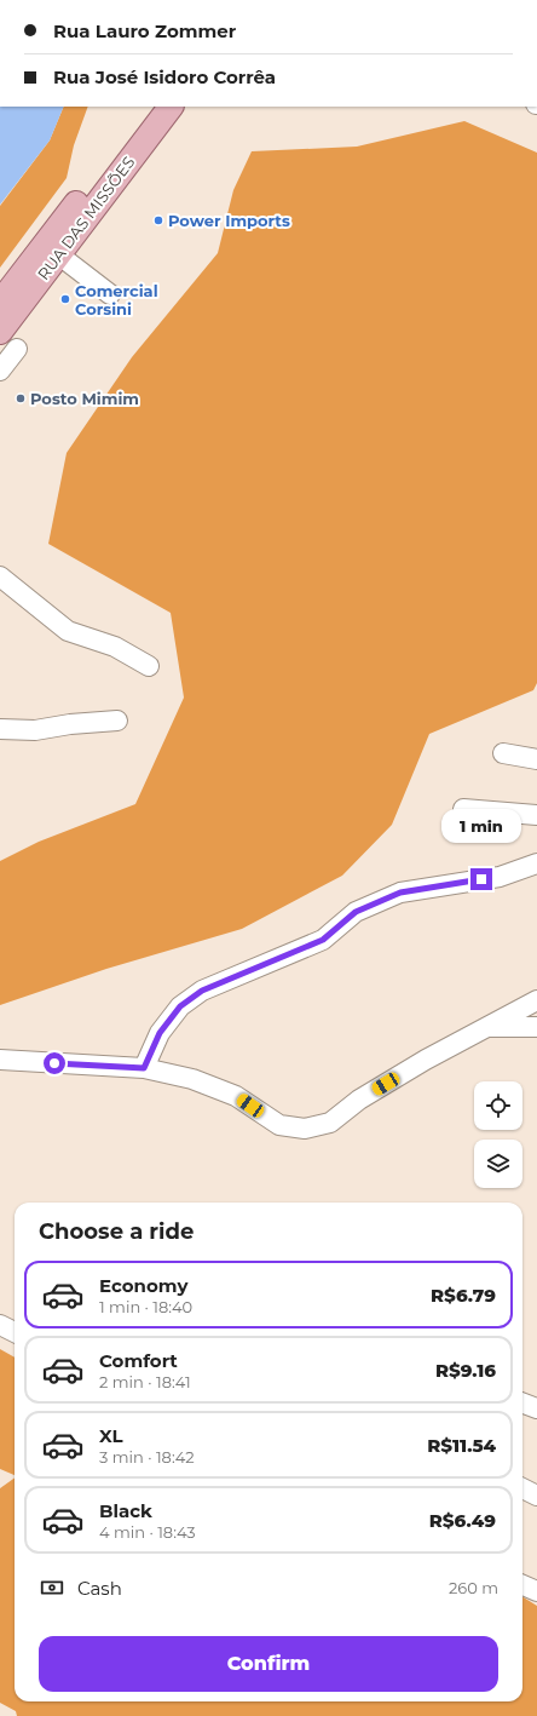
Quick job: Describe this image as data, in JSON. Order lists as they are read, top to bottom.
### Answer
{
  "streets": {
    "main road": ["RUA DAS MISSÕES"]
  },
  "places": ["Power Imports", "Comercial Corsini", "Posto Mimim"],
  "page": {
    "banner": ["Rua Lauro Zommer", "Rua José Isidoro Corrêa"],
    "bubble": "1 min",
    "heading": "Choose a ride",
    "list": [
      {
        "name": "Economy",
        "note": "1 min · 18:40",
        "value": "R$6.79"
      },
      {
        "name": "Comfort",
        "note": "2 min · 18:41",
        "value": "R$9.16"
      },
      {
        "name": "XL",
        "note": "3 min · 18:42",
        "value": "R$11.54"
      },
      {
        "name": "Black",
        "note": "4 min · 18:43",
        "value": "R$6.49"
      }
    ],
    "pay": ["Cash", "260 m"],
    "buttons": "Confirm"
  }
}
